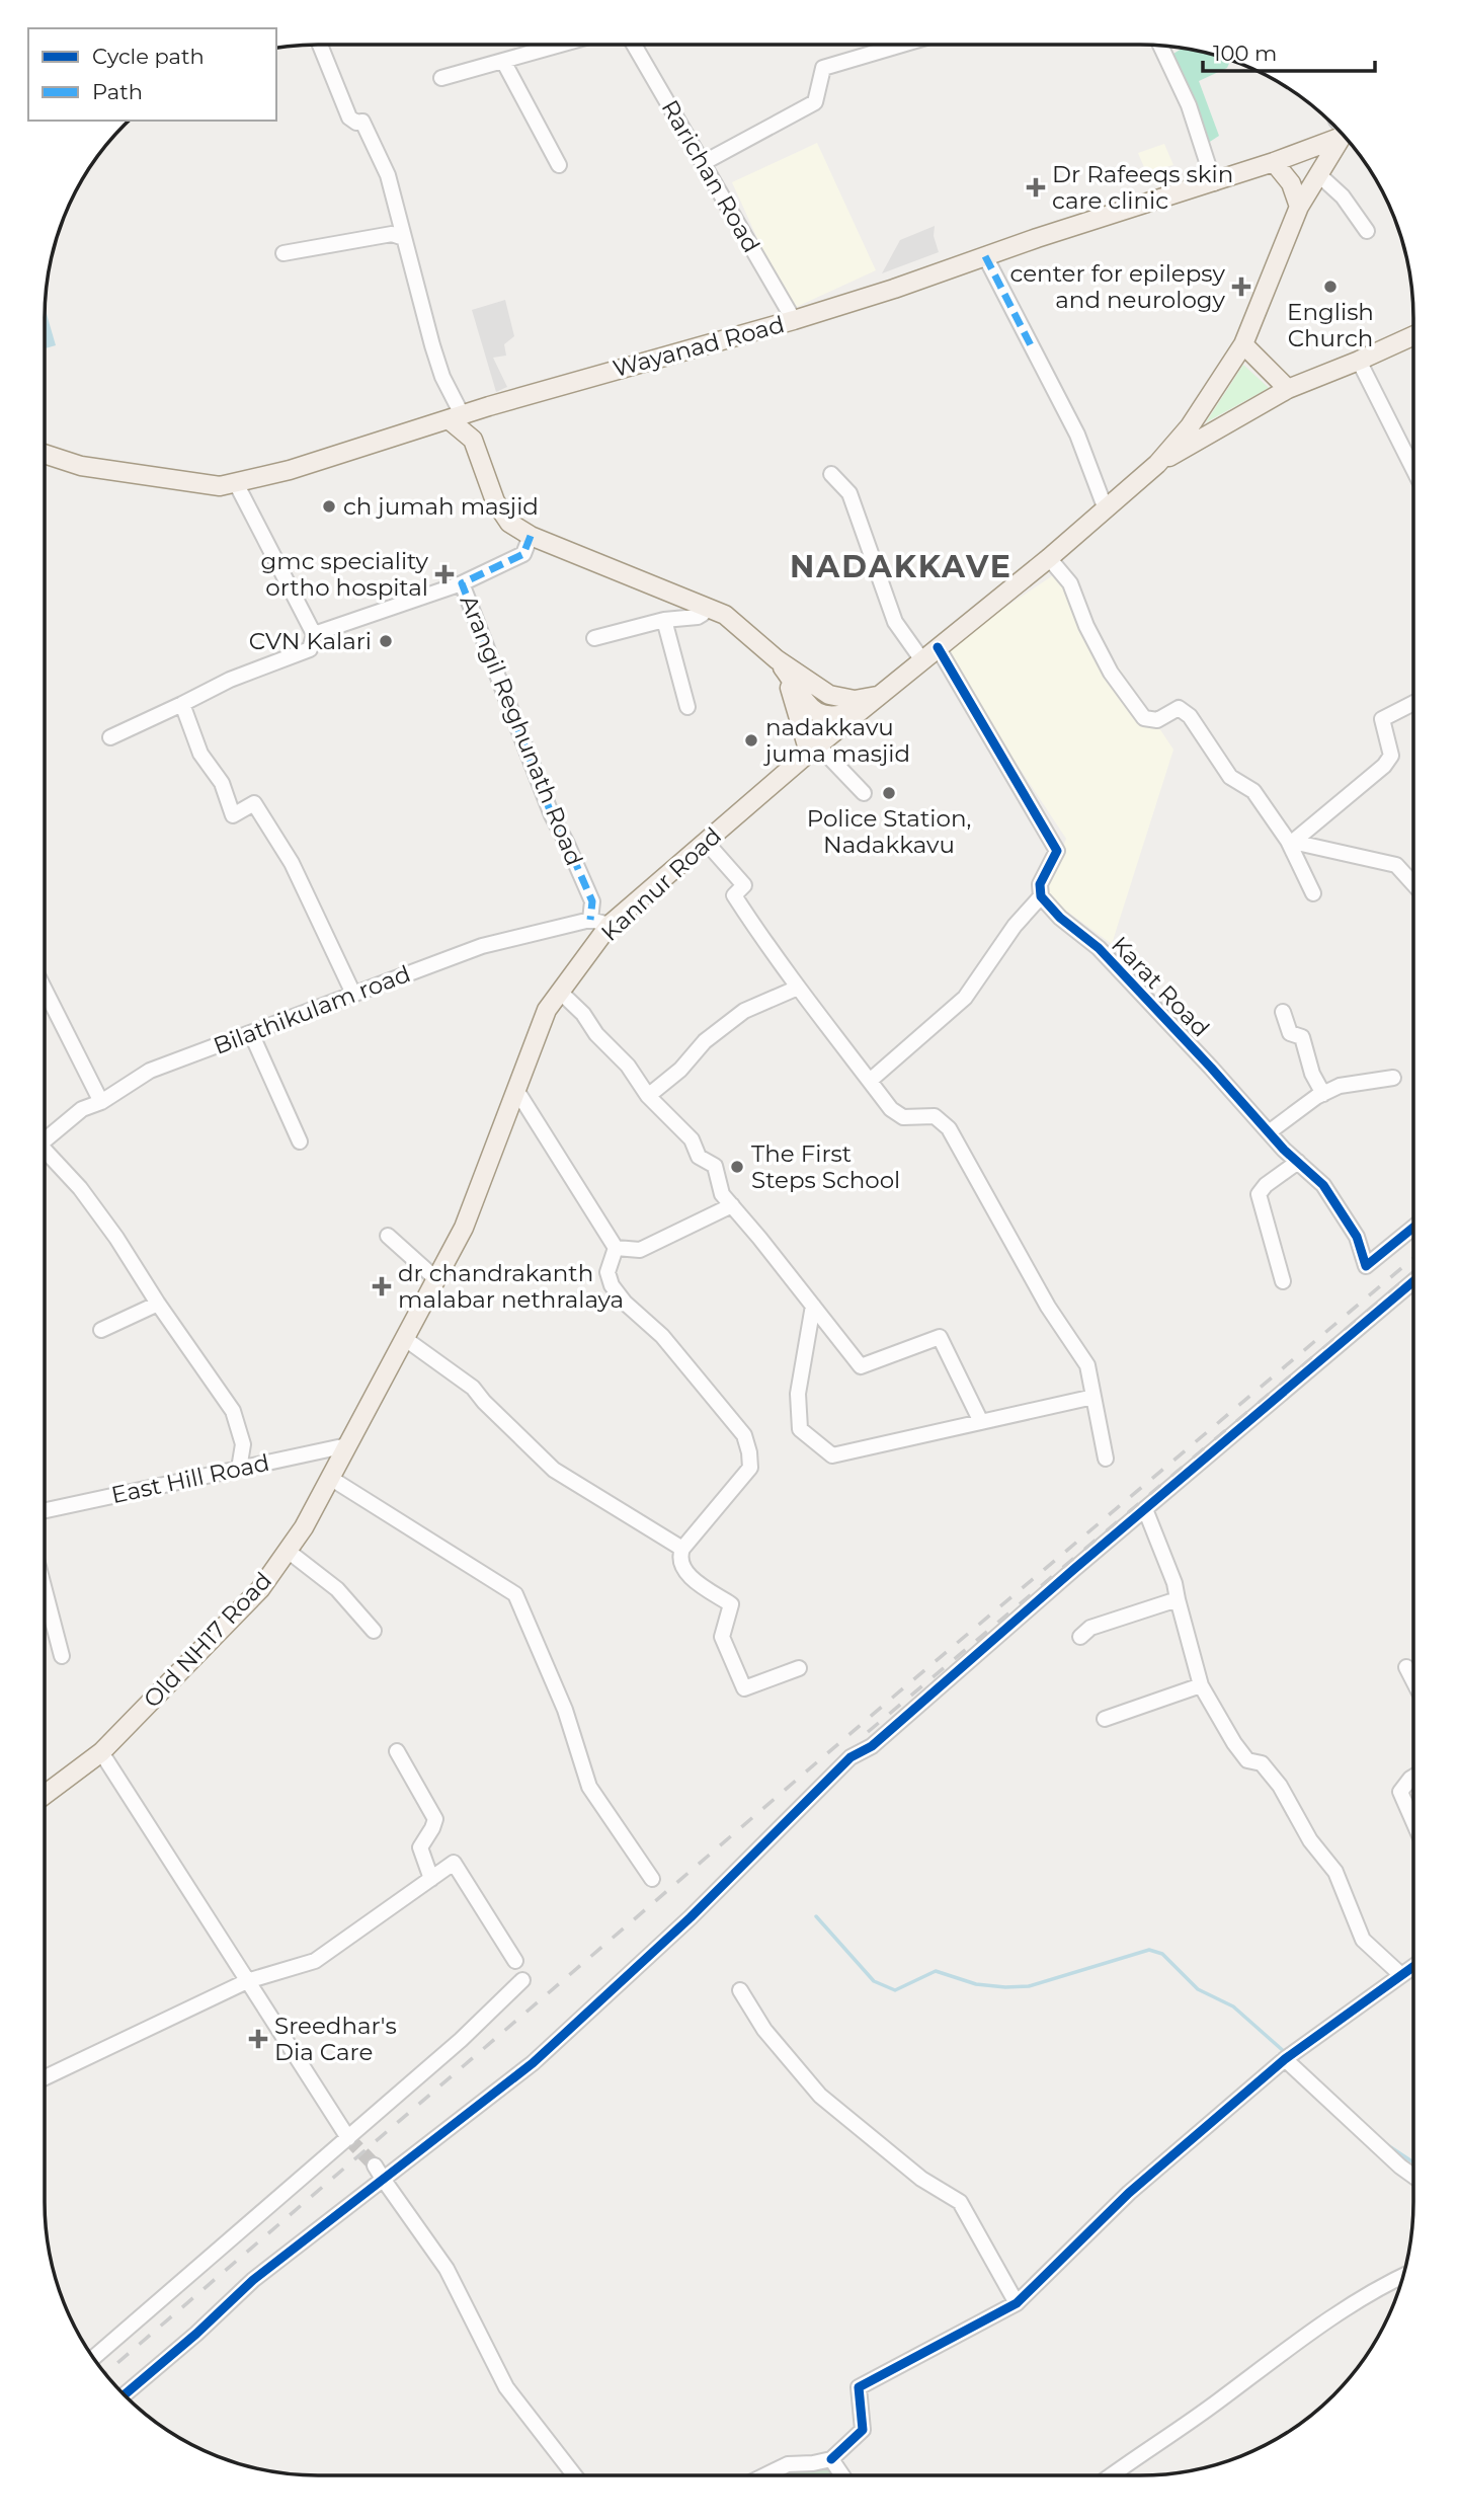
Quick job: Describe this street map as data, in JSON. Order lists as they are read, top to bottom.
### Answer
{
  "streets": {
    "main road": ["Wayanad Road", "Kannur Road", "Old NH17 Road"],
    "street": [
      "Rarichan Road",
      "Arangil Reghunath Road",
      "Karat Road",
      "Bilathikulam road",
      "East Hill Road"
    ]
  },
  "crossings": [
    ["Rarichan Road", "Wayanad Road"],
    ["Arangil Reghunath Road", "Bilathikulam road"],
    ["Kannur Road", "East Hill Road"],
    ["Kannur Road", "Old NH17 Road"],
    ["East Hill Road", "Old NH17 Road"]
  ],
  "districts": ["NADAKKAVE"],
  "places": {
    "health": [
      "Dr Rafeeqs skin care clinic",
      "center for epilepsy and neurology",
      "gmc speciality ortho hospital",
      "dr chandrakanth malabar nethralaya",
      "Sreedhar's Dia Care"
    ],
    "other": [
      "English Church",
      "ch jumah masjid",
      "CVN Kalari",
      "nadakkavu juma masjid",
      "Police Station, Nadakkavu",
      "The First Steps School"
    ]
  },
  "legend": ["Cycle path", "Path"],
  "scale_bar": "100 m"
}
